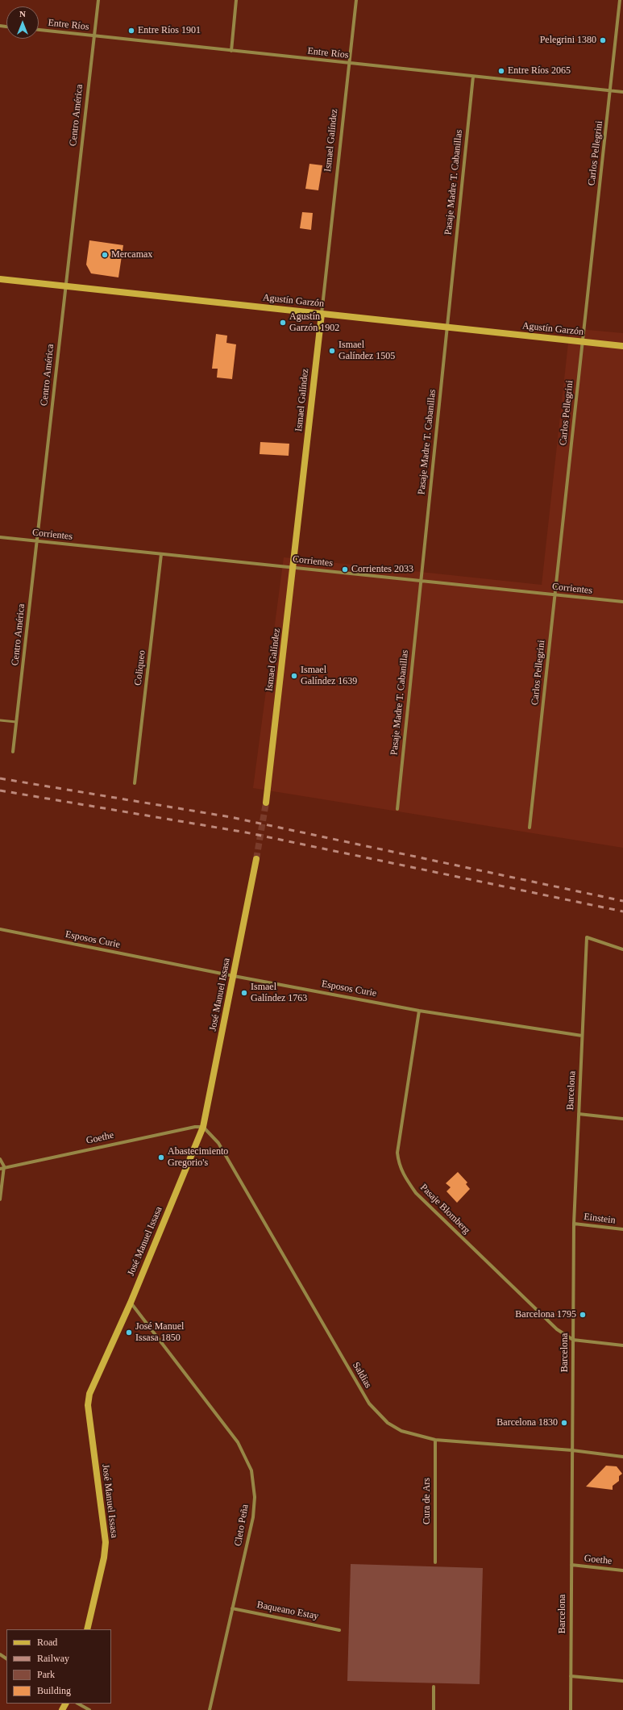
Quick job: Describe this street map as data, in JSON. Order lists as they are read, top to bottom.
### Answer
{
  "streets": {
    "main road": ["Ismael Galíndez", "Agustín Garzón", "José Manuel Issasa"],
    "street": [
      "Entre Ríos",
      "Centro América",
      "Carlos Pellegrini",
      "Pasaje Madre T. Cabanillas",
      "Corrientes",
      "Coliqueo",
      "Esposos Curie",
      "Barcelona",
      "Goethe",
      "Pasaje Blomberg",
      "Einstein",
      "Saldias",
      "Cura de Ars",
      "Cleto Peña",
      "Baqueano Estay"
    ]
  },
  "crossings": [
    ["Entre Ríos", "Centro América"],
    ["Entre Ríos", "Ismael Galíndez"],
    ["Entre Ríos", "Carlos Pellegrini"],
    ["Entre Ríos", "Pasaje Madre T. Cabanillas"],
    ["Centro América", "Agustín Garzón"],
    ["Centro América", "Corrientes"],
    ["Ismael Galíndez", "Agustín Garzón"],
    ["Ismael Galíndez", "Corrientes"],
    ["Carlos Pellegrini", "Agustín Garzón"],
    ["Carlos Pellegrini", "Corrientes"],
    ["Pasaje Madre T. Cabanillas", "Agustín Garzón"],
    ["Pasaje Madre T. Cabanillas", "Corrientes"],
    ["Corrientes", "Coliqueo"],
    ["Esposos Curie", "José Manuel Issasa"],
    ["Esposos Curie", "Barcelona"],
    ["Esposos Curie", "Pasaje Blomberg"],
    ["José Manuel Issasa", "Goethe"],
    ["José Manuel Issasa", "Saldias"],
    ["José Manuel Issasa", "Cleto Peña"],
    ["Barcelona", "Goethe"],
    ["Barcelona", "Pasaje Blomberg"],
    ["Barcelona", "Einstein"],
    ["Barcelona", "Saldias"],
    ["Goethe", "Saldias"],
    ["Saldias", "Cura de Ars"],
    ["Cleto Peña", "Baqueano Estay"]
  ],
  "places": [
    "Entre Ríos 1901",
    "Pelegrini 1380",
    "Entre Ríos 2065",
    "Mercamax",
    "Agustín Garzón 1902",
    "Ismael Galíndez 1505",
    "Corrientes 2033",
    "Ismael Galíndez 1639",
    "Ismael Galíndez 1763",
    "Abastecimiento Gregorio's",
    "Barcelona 1795",
    "José Manuel Issasa 1850",
    "Barcelona 1830"
  ],
  "legend": [
    "Road",
    "Railway",
    "Park",
    "Building"
  ],
  "north": "top"
}
